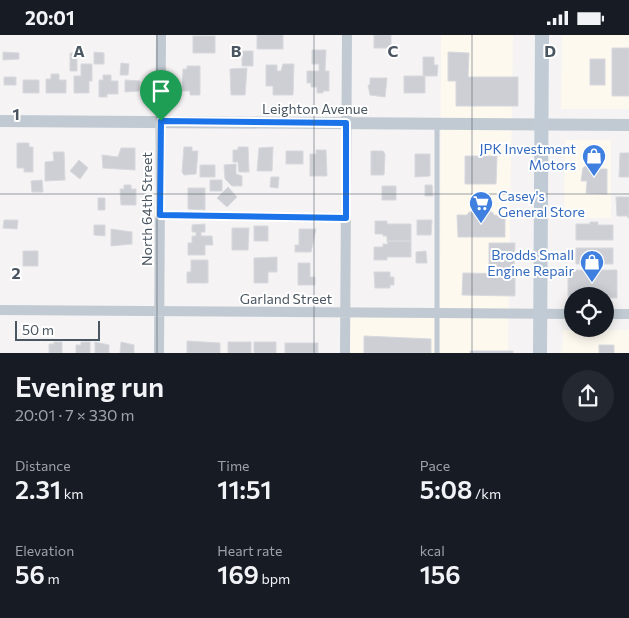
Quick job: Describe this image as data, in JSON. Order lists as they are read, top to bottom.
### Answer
{
  "streets": {
    "street": ["Leighton Avenue", "North 64th Street", "Garland Street"]
  },
  "crossings": [
    ["Leighton Avenue", "North 64th Street"],
    ["North 64th Street", "Garland Street"]
  ],
  "places": {
    "shop": ["JPK Investment Motors", "Brodds Small Engine Repair"],
    "supermarket": ["Casey's General Store"]
  },
  "scale_bar": "50 m",
  "page": {
    "status": "20:01",
    "scale": "50 m",
    "heading": ["Evening run", "20:01 · 7 × 330 m"],
    "stats": [
      ["Distance", "2.31 km"],
      ["Time", "11:51"],
      ["Pace", "5:08 /km"],
      ["Elevation", "56 m"],
      ["Heart rate", "169 bpm"],
      ["kcal", "156"]
    ]
  },
  "grid": {
    "columns": [
      "A",
      "B",
      "C",
      "D"
    ],
    "rows": ["1", "2"]
  }
}
